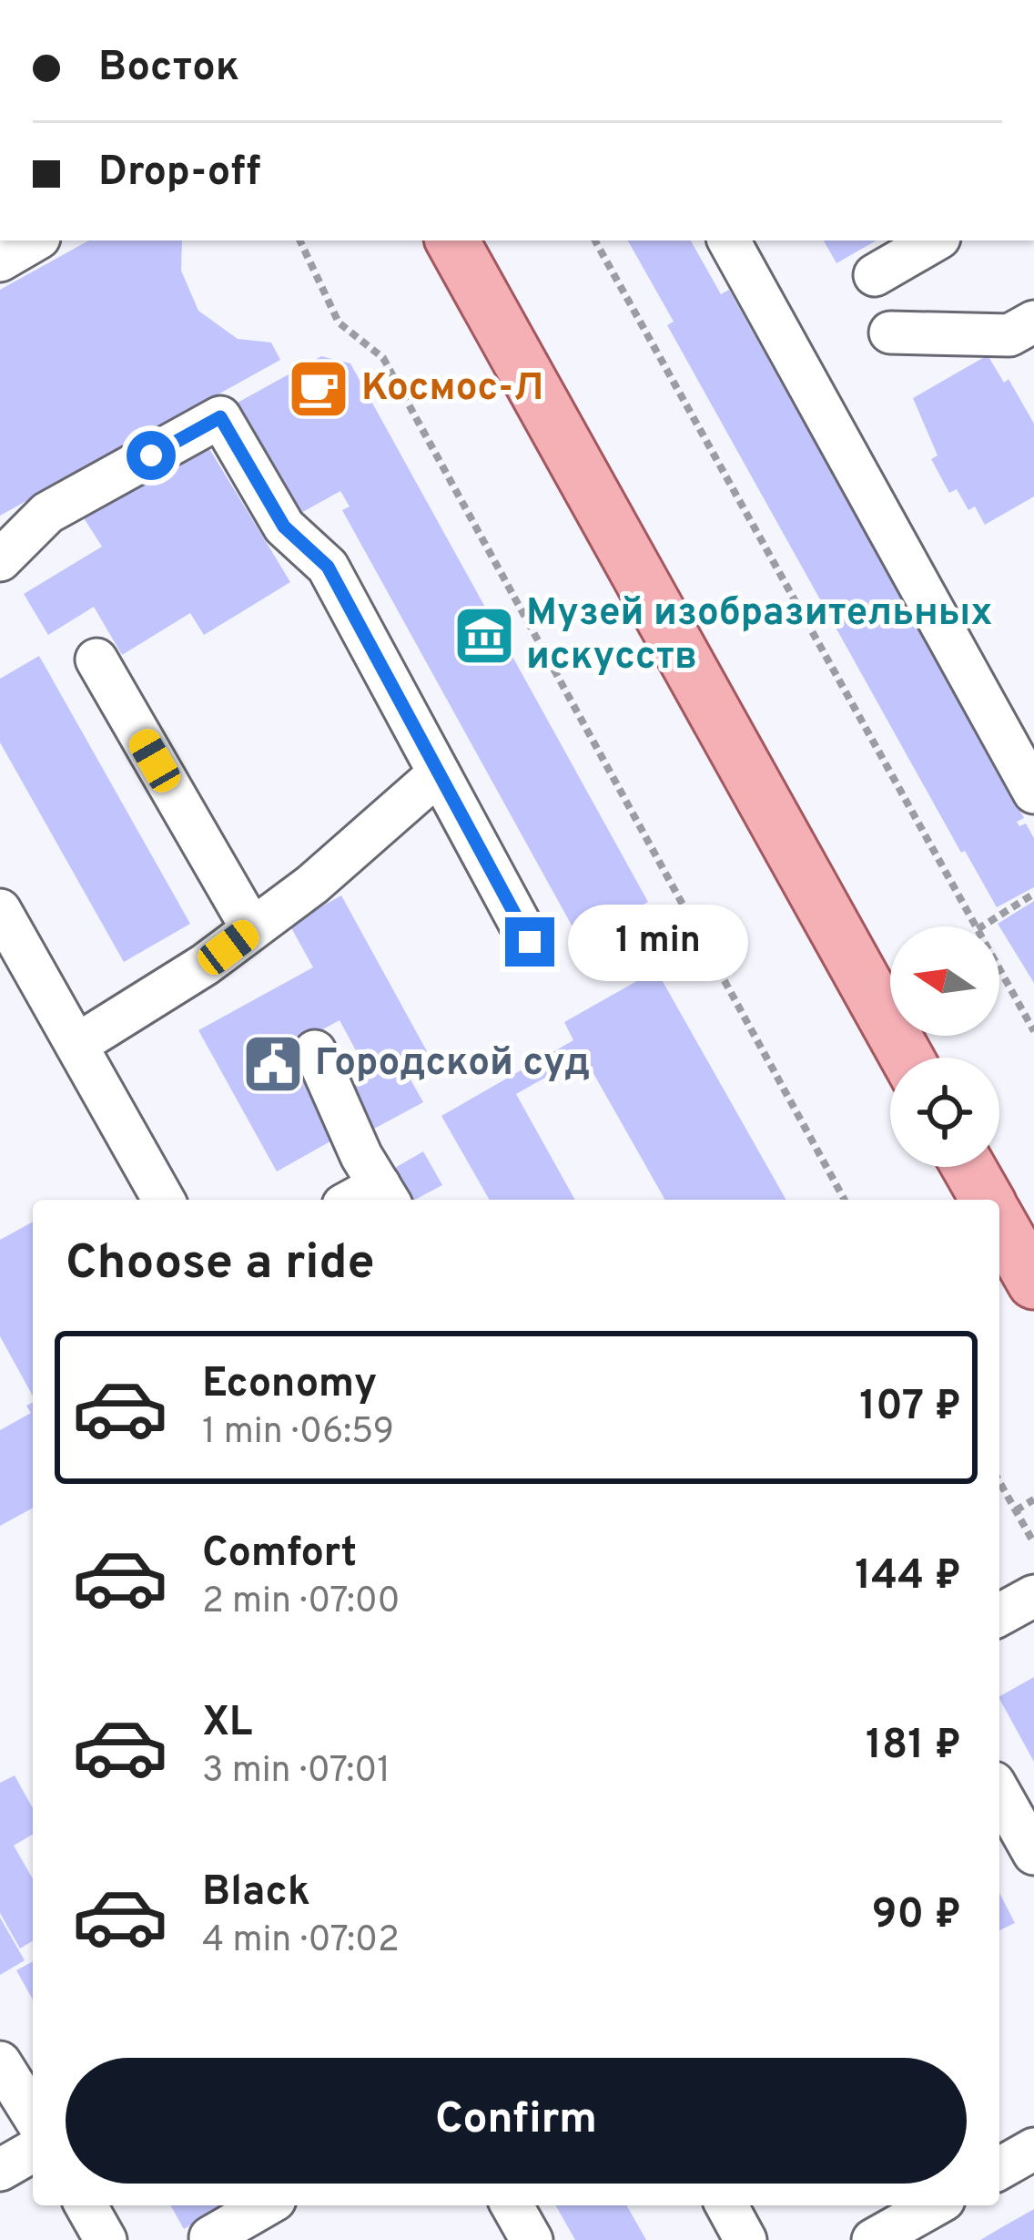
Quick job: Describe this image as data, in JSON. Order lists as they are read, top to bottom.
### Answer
{
  "places": {
    "cafe": ["Космос-Л"],
    "museum": ["Музей изобразительных искусств"],
    "public building": ["Городской суд"]
  },
  "north": "left",
  "page": {
    "banner": ["Восток", "Drop-off"],
    "bubble": "1 min",
    "heading": "Choose a ride",
    "list": [
      {
        "name": "Economy",
        "note": "1 min · 06:59",
        "value": "107 ₽"
      },
      {
        "name": "Comfort",
        "note": "2 min · 07:00",
        "value": "144 ₽"
      },
      {
        "name": "XL",
        "note": "3 min · 07:01",
        "value": "181 ₽"
      },
      {
        "name": "Black",
        "note": "4 min · 07:02",
        "value": "90 ₽"
      }
    ],
    "buttons": "Confirm"
  }
}
